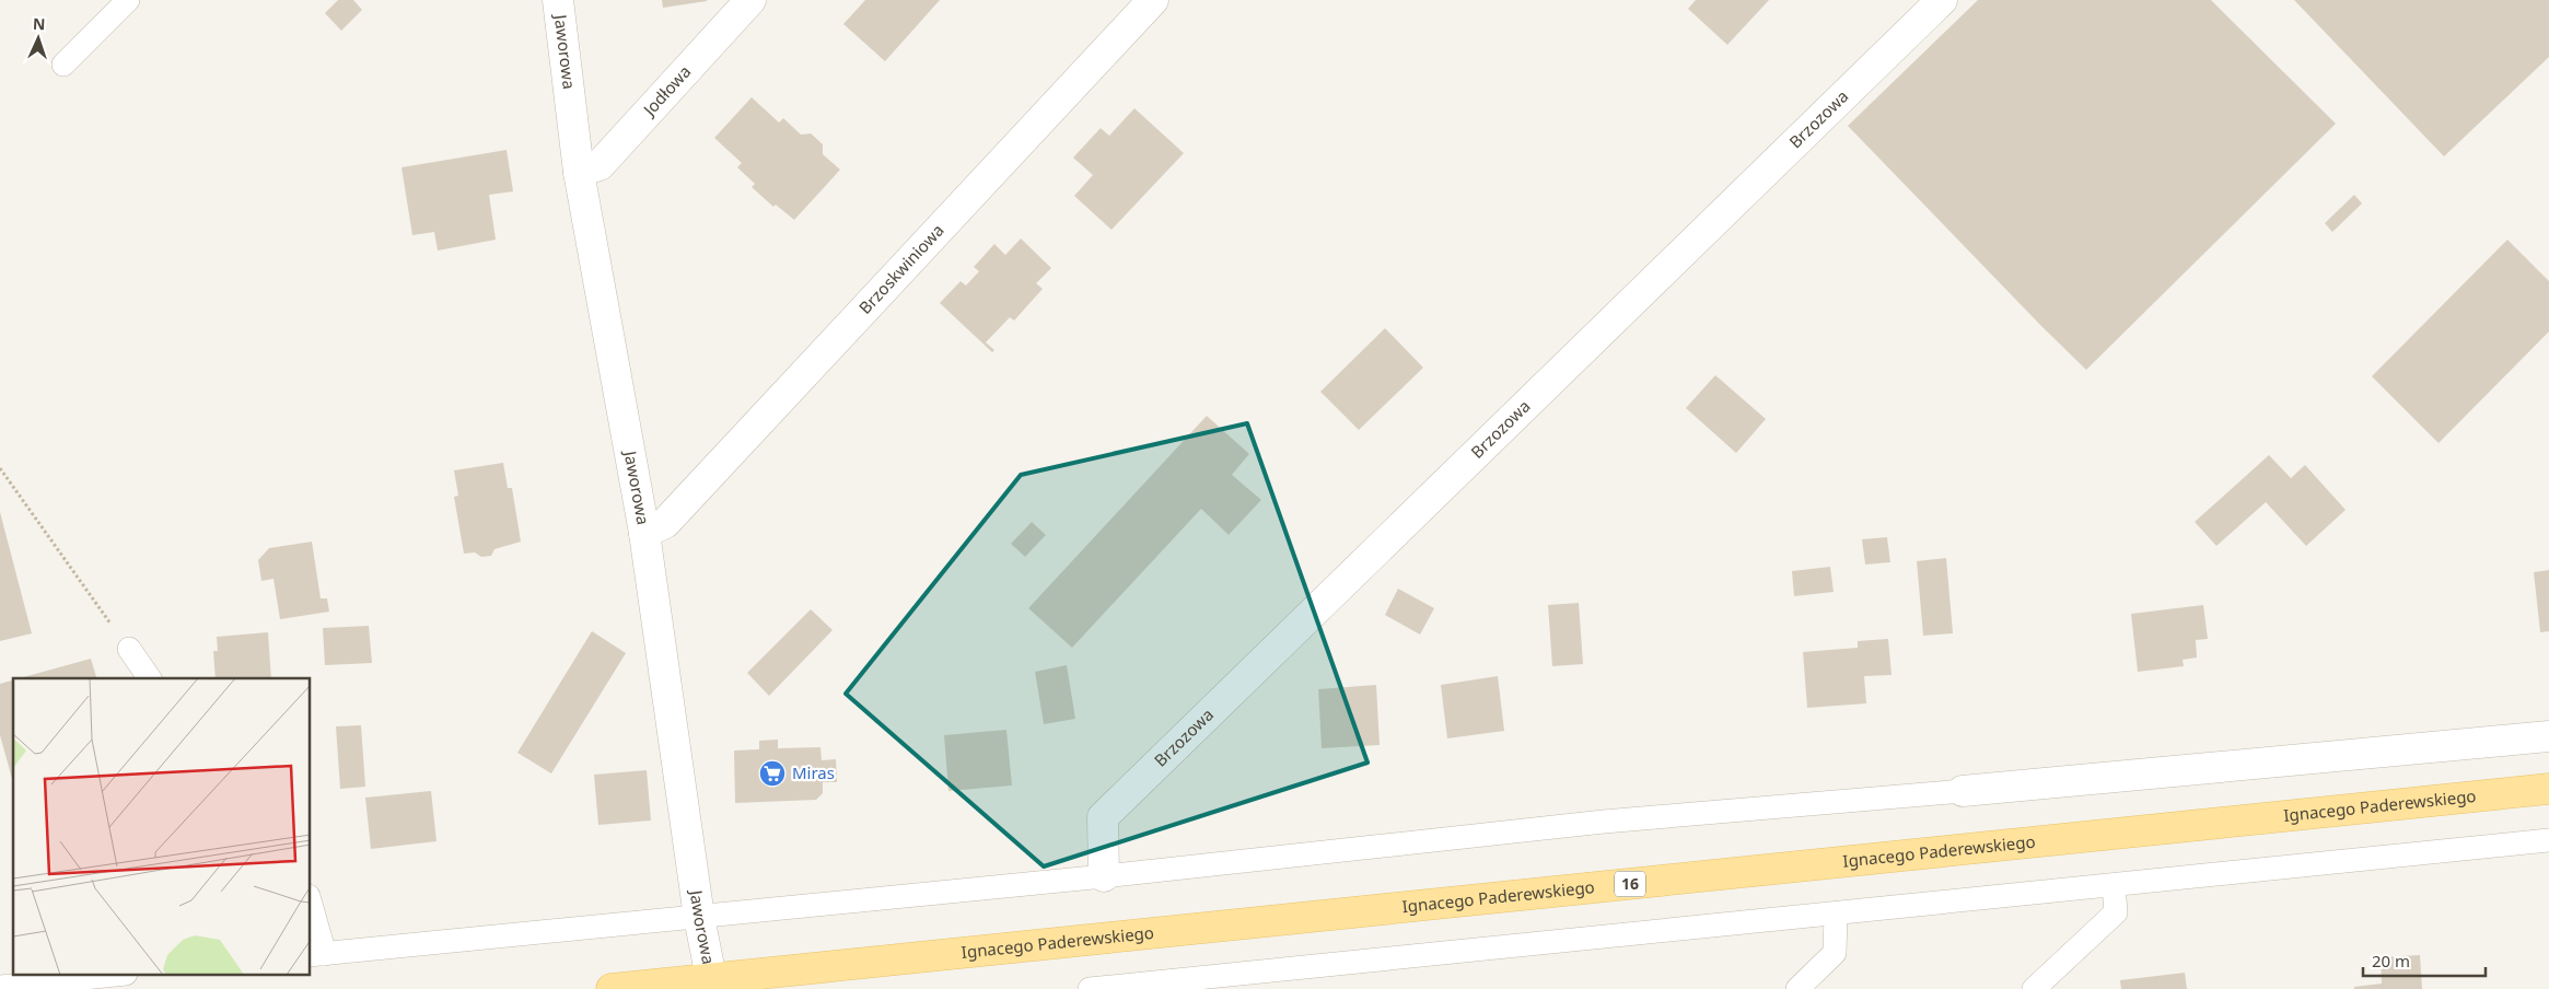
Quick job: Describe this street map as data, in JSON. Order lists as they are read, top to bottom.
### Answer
{
  "streets": {
    "main road": ["Ignacego Paderewskiego", "16"],
    "street": [
      "Jaworowa",
      "Jodłowa",
      "Brzozowa",
      "Brzoskwiniowa"
    ]
  },
  "crossings": [
    ["Jaworowa", "Jodłowa"],
    ["Jaworowa", "Brzoskwiniowa"],
    ["Jaworowa", "Ignacego Paderewskiego"]
  ],
  "places": {
    "supermarket": ["Miras"]
  },
  "scale_bar": "20 m",
  "north": "top"
}
